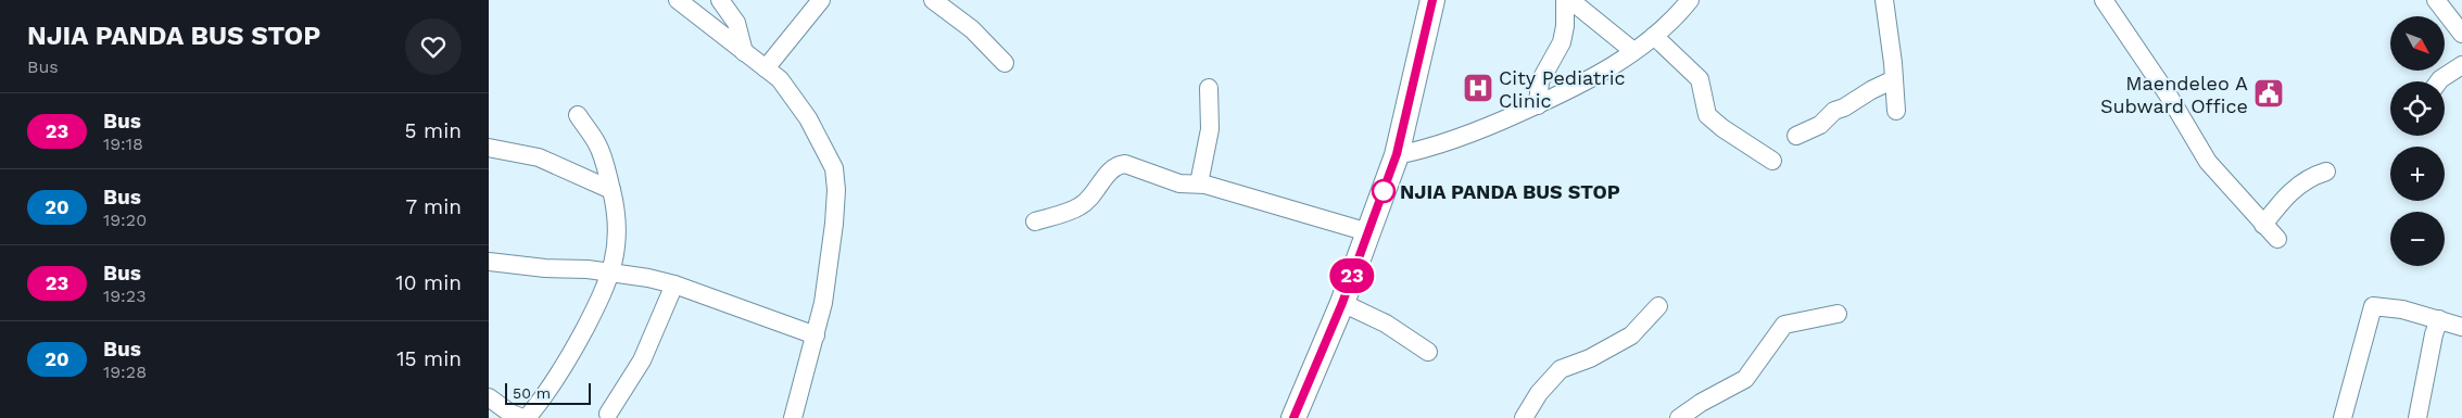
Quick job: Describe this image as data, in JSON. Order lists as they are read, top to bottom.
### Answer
{
  "places": {
    "hospital": ["City Pediatric Clinic"],
    "public building": ["Maendeleo A Subward Office"],
    "other": ["NJIA PANDA BUS STOP"]
  },
  "lines": ["bus line 23"],
  "scale_bar": "50 m",
  "north": "bottom right",
  "page": {
    "heading": ["NJIA PANDA BUS STOP", "Bus"],
    "on_map": "23",
    "map_buttons": ["+", "−"],
    "list": [
      {
        "mark": "23",
        "name": "Bus",
        "note": "19:18",
        "value": "5 min"
      },
      {
        "mark": "20",
        "name": "Bus",
        "note": "19:20",
        "value": "7 min"
      },
      {
        "mark": "23",
        "name": "Bus",
        "note": "19:23",
        "value": "10 min"
      },
      {
        "mark": "20",
        "name": "Bus",
        "note": "19:28",
        "value": "15 min"
      }
    ],
    "scale": "50 m"
  }
}
